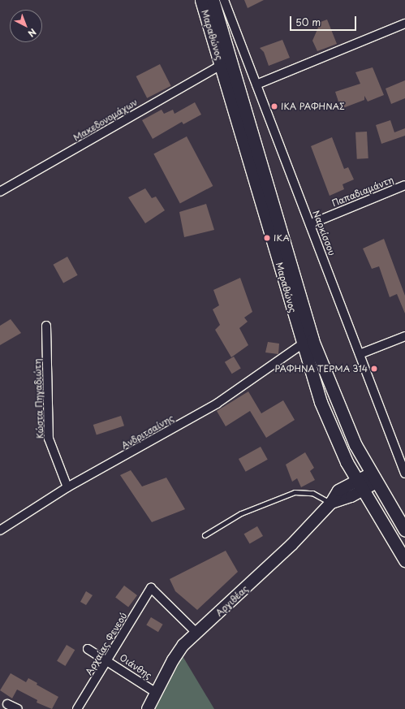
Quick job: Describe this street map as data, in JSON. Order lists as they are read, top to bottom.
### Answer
{
  "streets": {
    "main road": ["Μαραθώνος"],
    "street": [
      "Μακεδονομάχων",
      "Παπαδιαμάντη",
      "Ναρκίσσου",
      "Κώστα Πηγαδιώτη",
      "Ανδριτσαίνης",
      "Αργιθέας",
      "Αρχαίας Φενεού",
      "Οιάνθης"
    ]
  },
  "crossings": [
    ["Μαραθώνος", "Μακεδονομάχων"],
    ["Μαραθώνος", "Ανδριτσαίνης"],
    ["Μαραθώνος", "Αργιθέας"],
    ["Παπαδιαμάντη", "Ναρκίσσου"],
    ["Κώστα Πηγαδιώτη", "Ανδριτσαίνης"],
    ["Αργιθέας", "Αρχαίας Φενεού"],
    ["Αργιθέας", "Οιάνθης"],
    ["Αρχαίας Φενεού", "Οιάνθης"]
  ],
  "places": ["ΙΚΑ ΡΑΦΗΝΑΣ", "ΙΚΑ", "ΡΑΦΗΝΑ ΤΕΡΜΑ 314"],
  "scale_bar": "50 m",
  "north": "bottom right"
}
